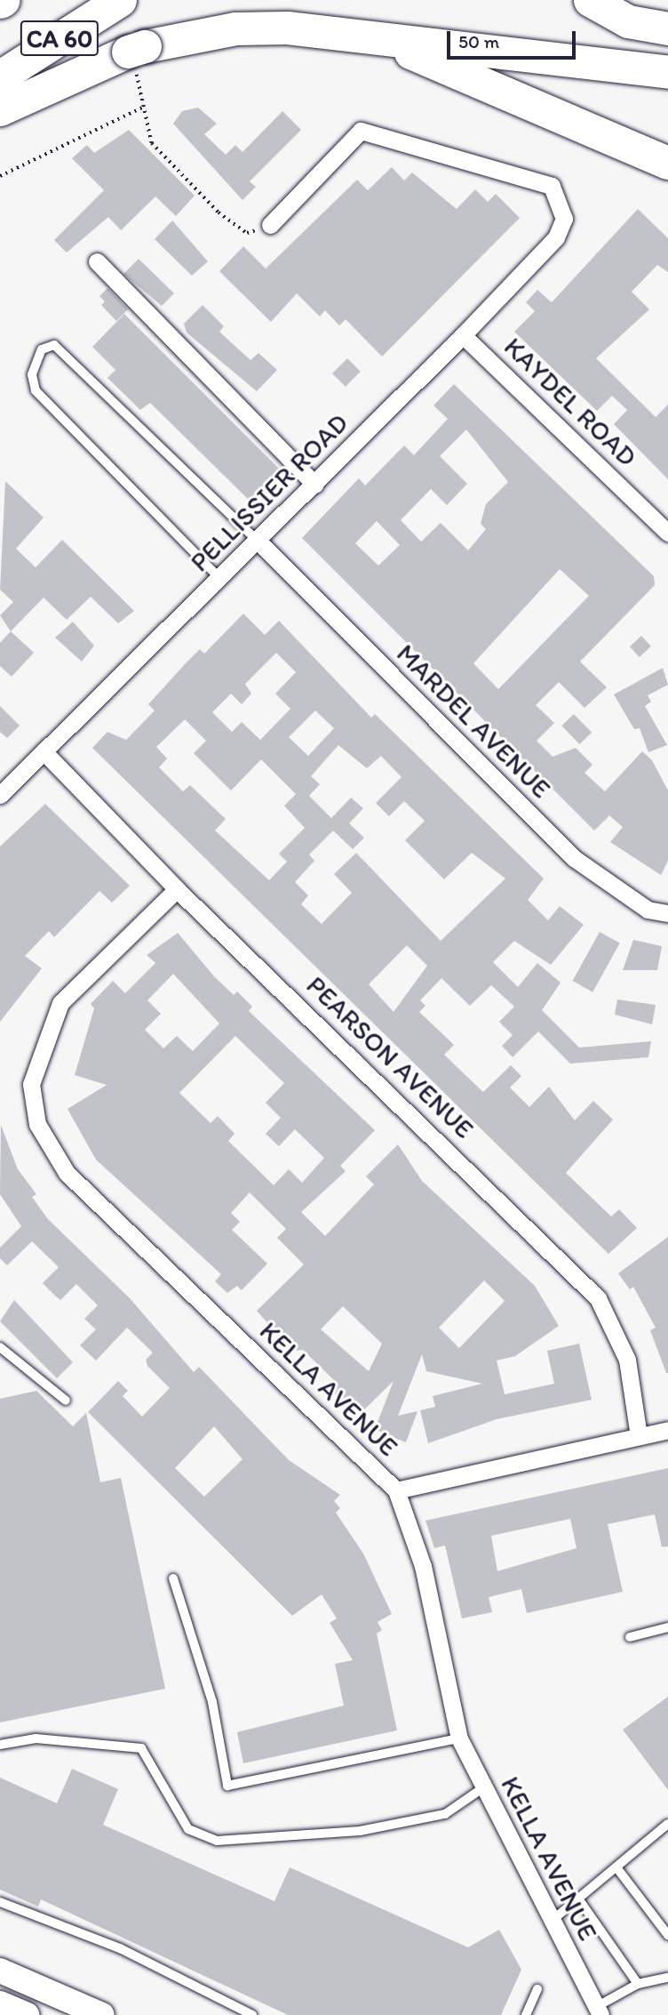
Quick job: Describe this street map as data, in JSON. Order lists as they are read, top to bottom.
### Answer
{
  "streets": {
    "highway": ["CA 60"],
    "street": [
      "KAYDEL ROAD",
      "PELLISSIER ROAD",
      "MARDEL AVENUE",
      "PEARSON AVENUE",
      "KELLA AVENUE"
    ]
  },
  "crossings": [
    ["KAYDEL ROAD", "PELLISSIER ROAD"],
    ["PELLISSIER ROAD", "MARDEL AVENUE"],
    ["PELLISSIER ROAD", "PEARSON AVENUE"],
    ["PEARSON AVENUE", "KELLA AVENUE"]
  ],
  "scale_bar": "50 m"
}
